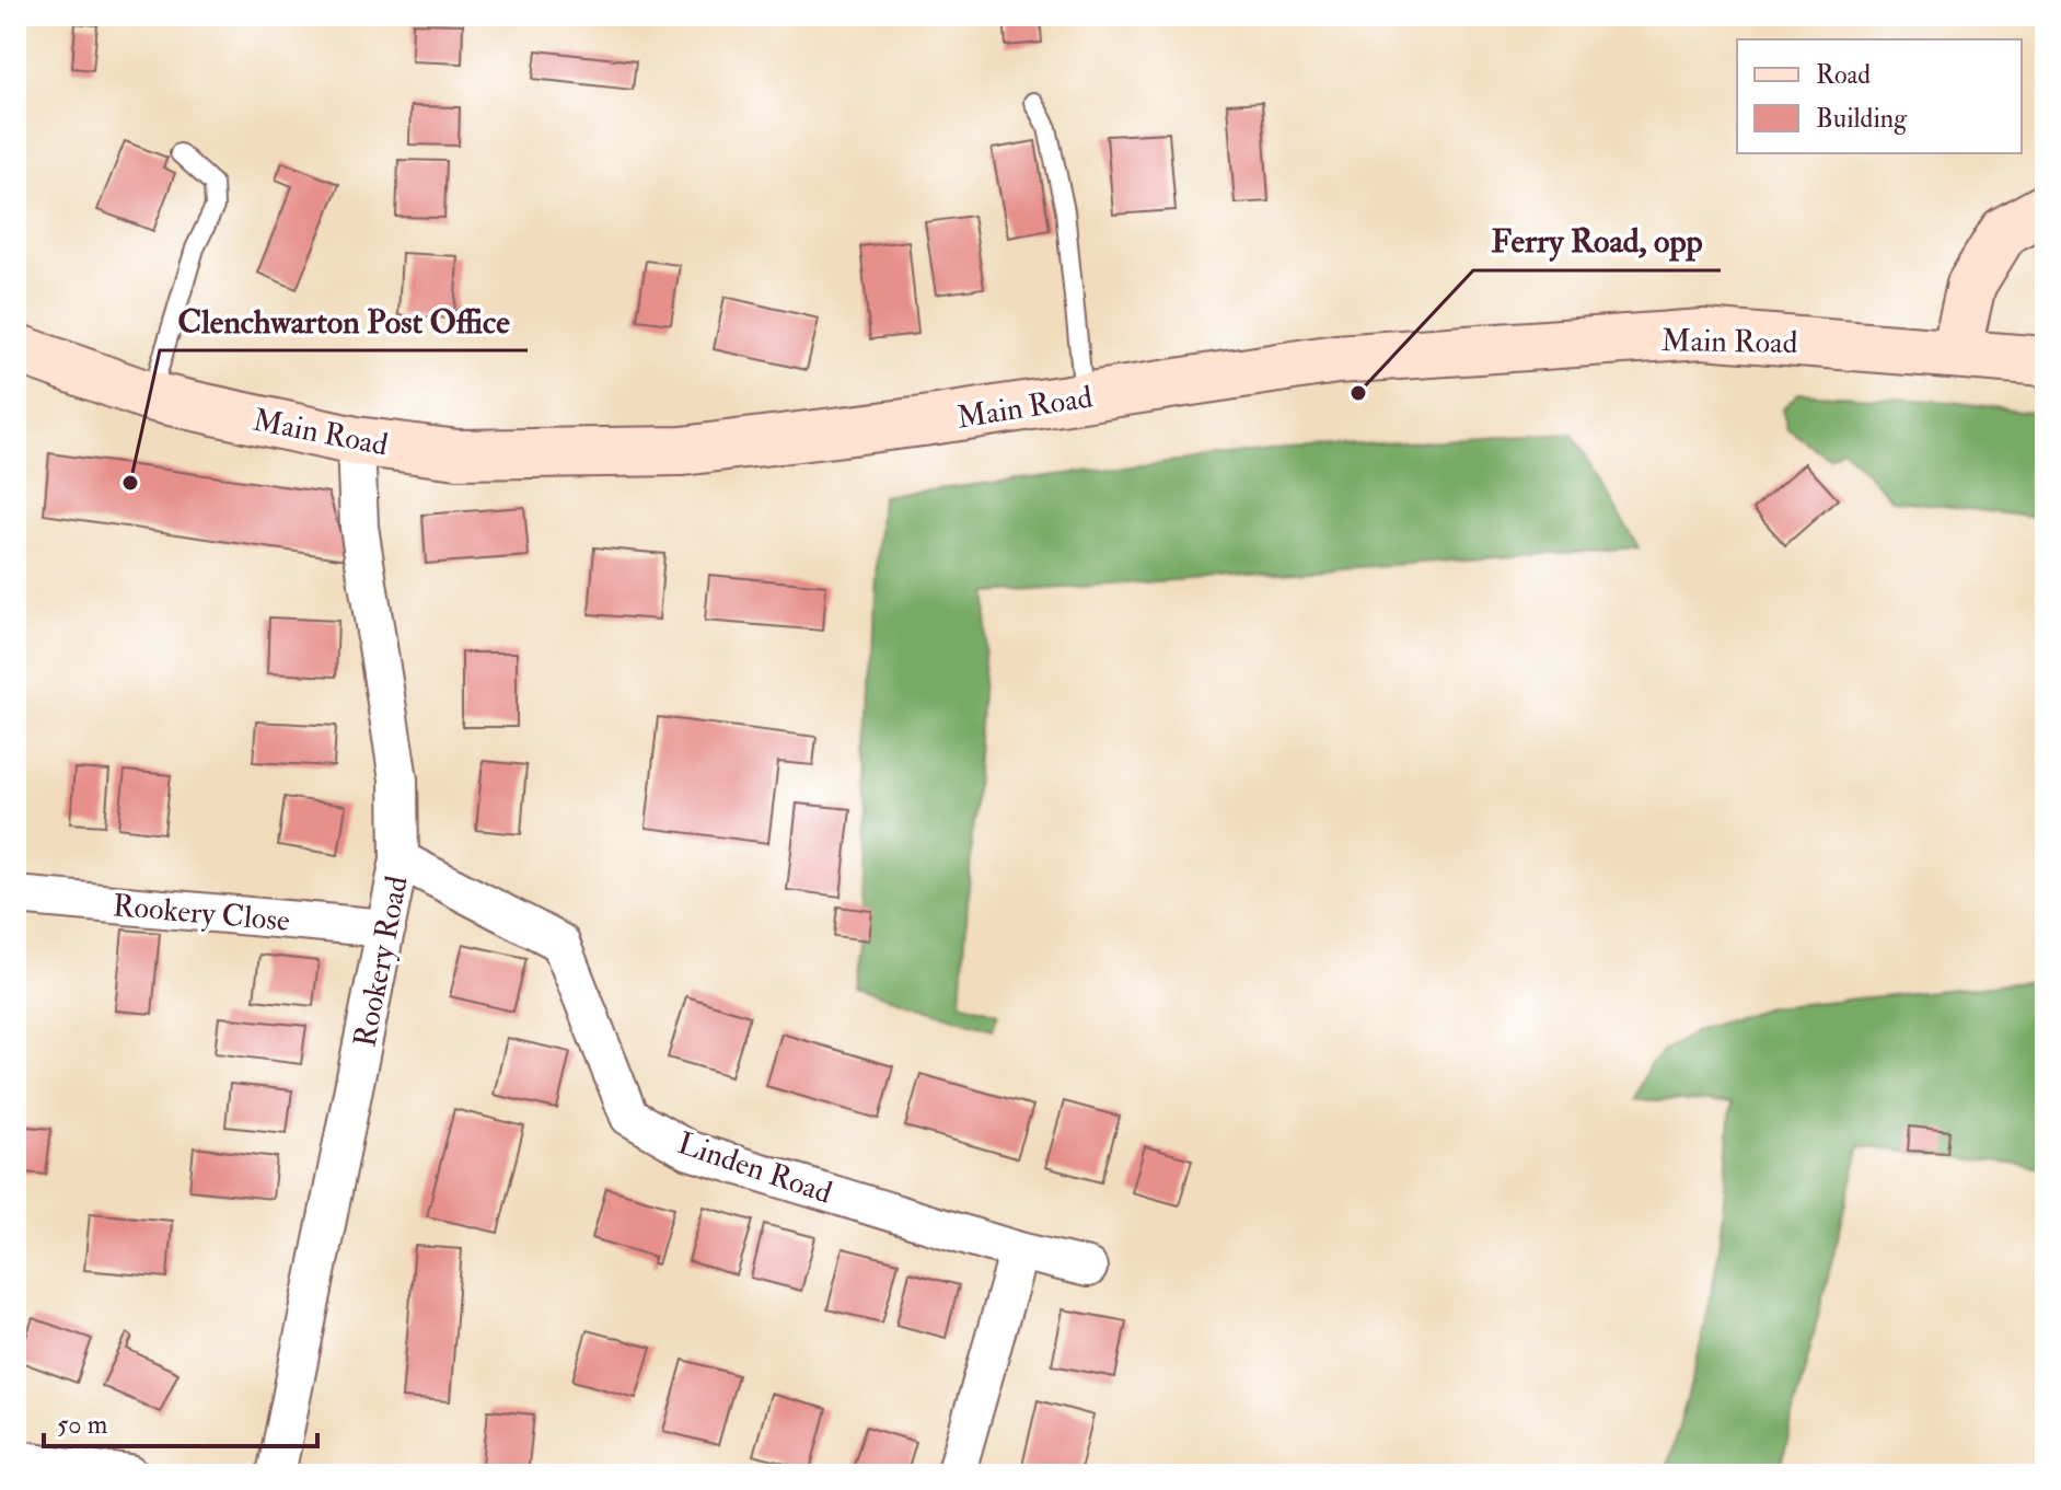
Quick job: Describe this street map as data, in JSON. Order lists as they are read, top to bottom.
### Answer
{
  "streets": {
    "street": [
      "Main Road",
      "Rookery Close",
      "Rookery Road",
      "Linden Road"
    ]
  },
  "crossings": [
    ["Main Road", "Rookery Road"],
    ["Rookery Close", "Rookery Road"],
    ["Rookery Road", "Linden Road"]
  ],
  "places": ["Ferry Road, opp", "Clenchwarton Post Office"],
  "legend": ["Road", "Building"],
  "scale_bar": "50 m"
}
